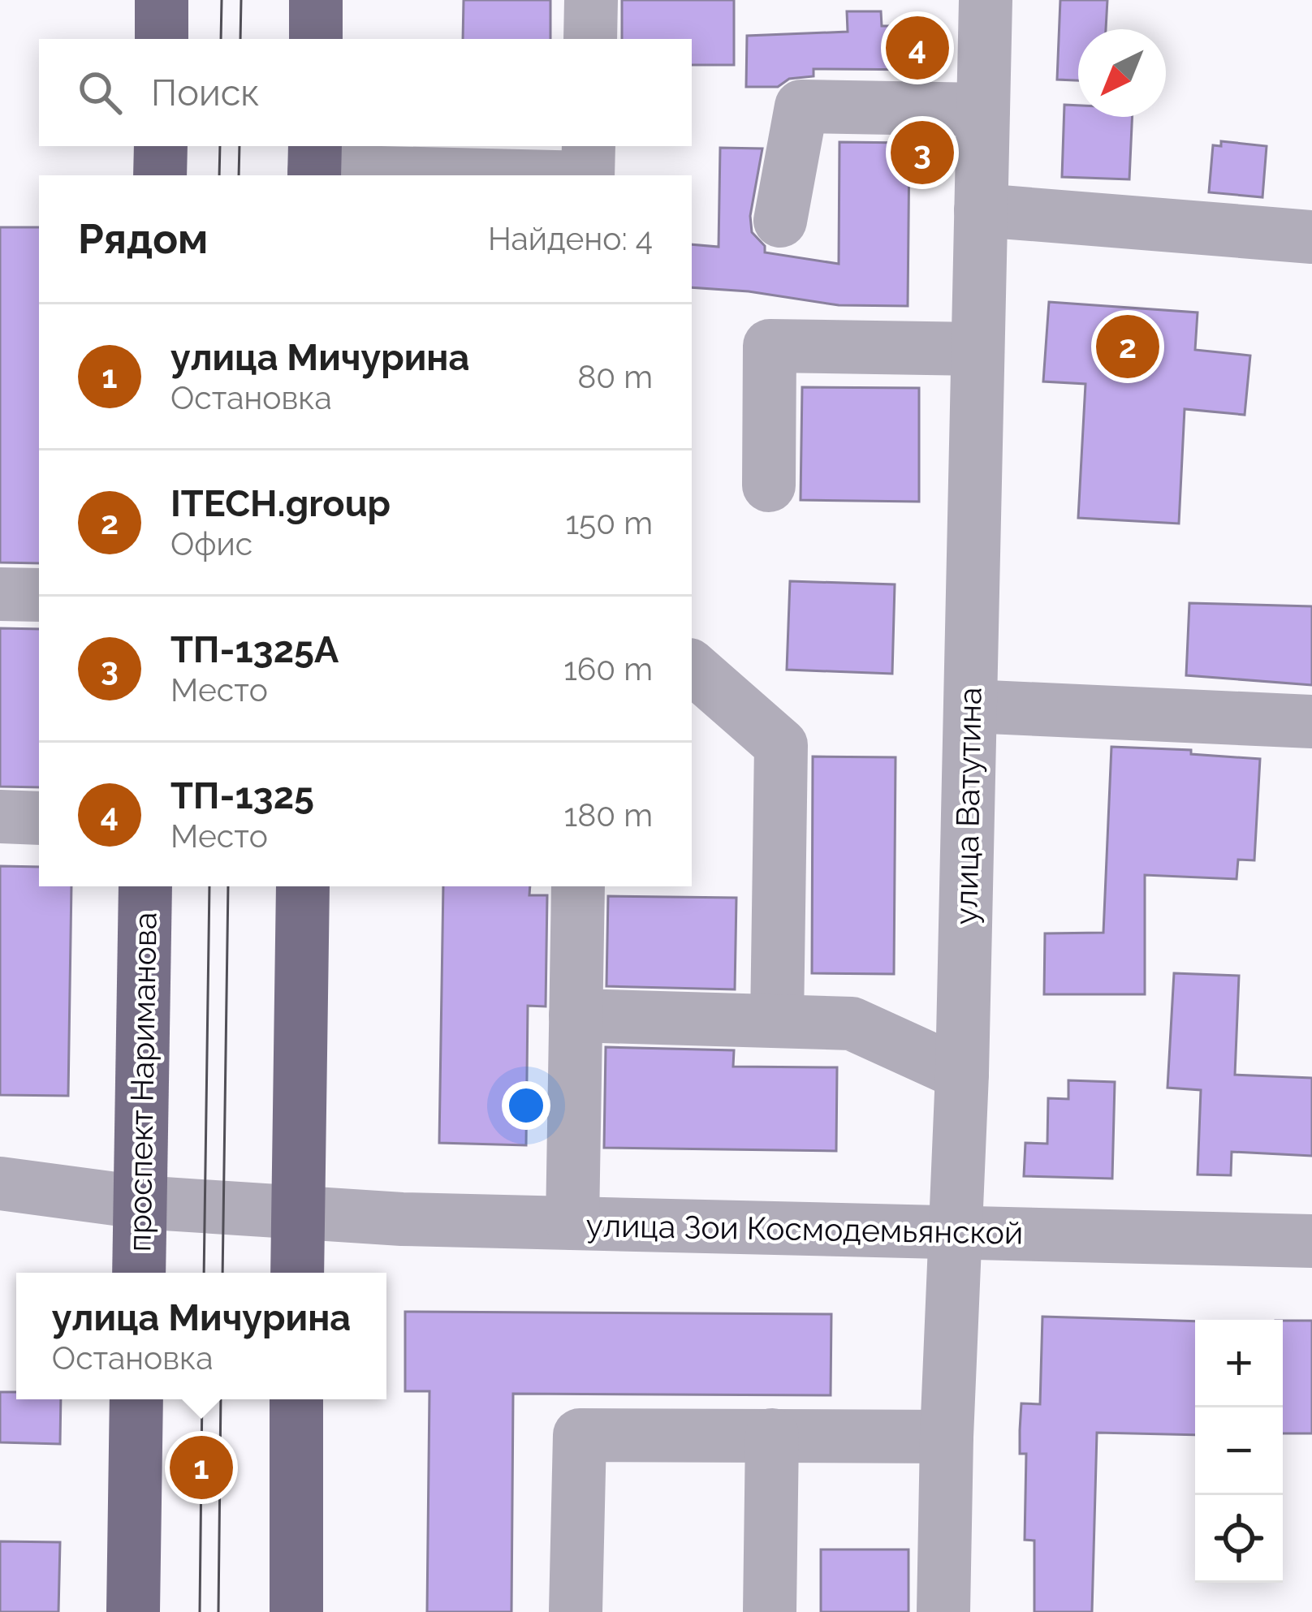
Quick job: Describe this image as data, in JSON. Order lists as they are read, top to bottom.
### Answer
{
  "streets": {
    "main road": ["проспект Нариманова"],
    "street": ["улица Ватутина", "улица Зои Космодемьянской"]
  },
  "crossings": [
    ["улица Ватутина", "улица Зои Космодемьянской"],
    ["проспект Нариманова", "улица Зои Космодемьянской"]
  ],
  "north": "bottom left",
  "page": {
    "pins": [
      "4",
      "3",
      "2",
      "1"
    ],
    "search": "Поиск",
    "heading": ["Рядом", "Найдено: 4"],
    "list": [
      {
        "mark": "1",
        "name": "улица Мичурина",
        "note": "Остановка",
        "value": "80 m"
      },
      {
        "mark": "2",
        "name": "ITECH.group",
        "note": "Офис",
        "value": "150 m"
      },
      {
        "mark": "3",
        "name": "ТП-1325А",
        "note": "Место",
        "value": "160 m"
      },
      {
        "mark": "4",
        "name": "ТП-1325",
        "note": "Место",
        "value": "180 m"
      }
    ],
    "popup": ["улица Мичурина", "Остановка"],
    "map_buttons": ["+", "−"]
  }
}
